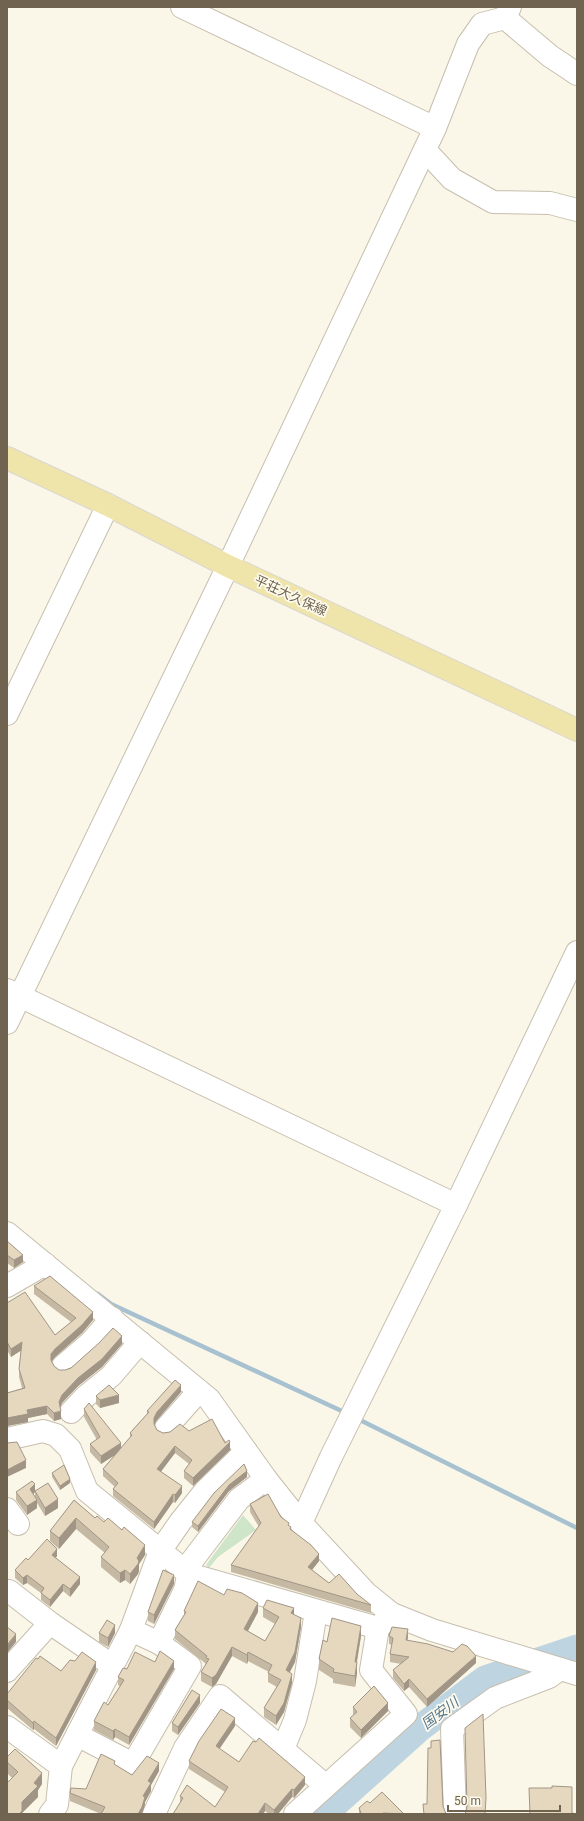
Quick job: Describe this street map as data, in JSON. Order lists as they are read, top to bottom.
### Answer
{
  "streets": {
    "main road": ["平荘大久保線"]
  },
  "water": ["国安川"],
  "scale_bar": "50 m"
}
